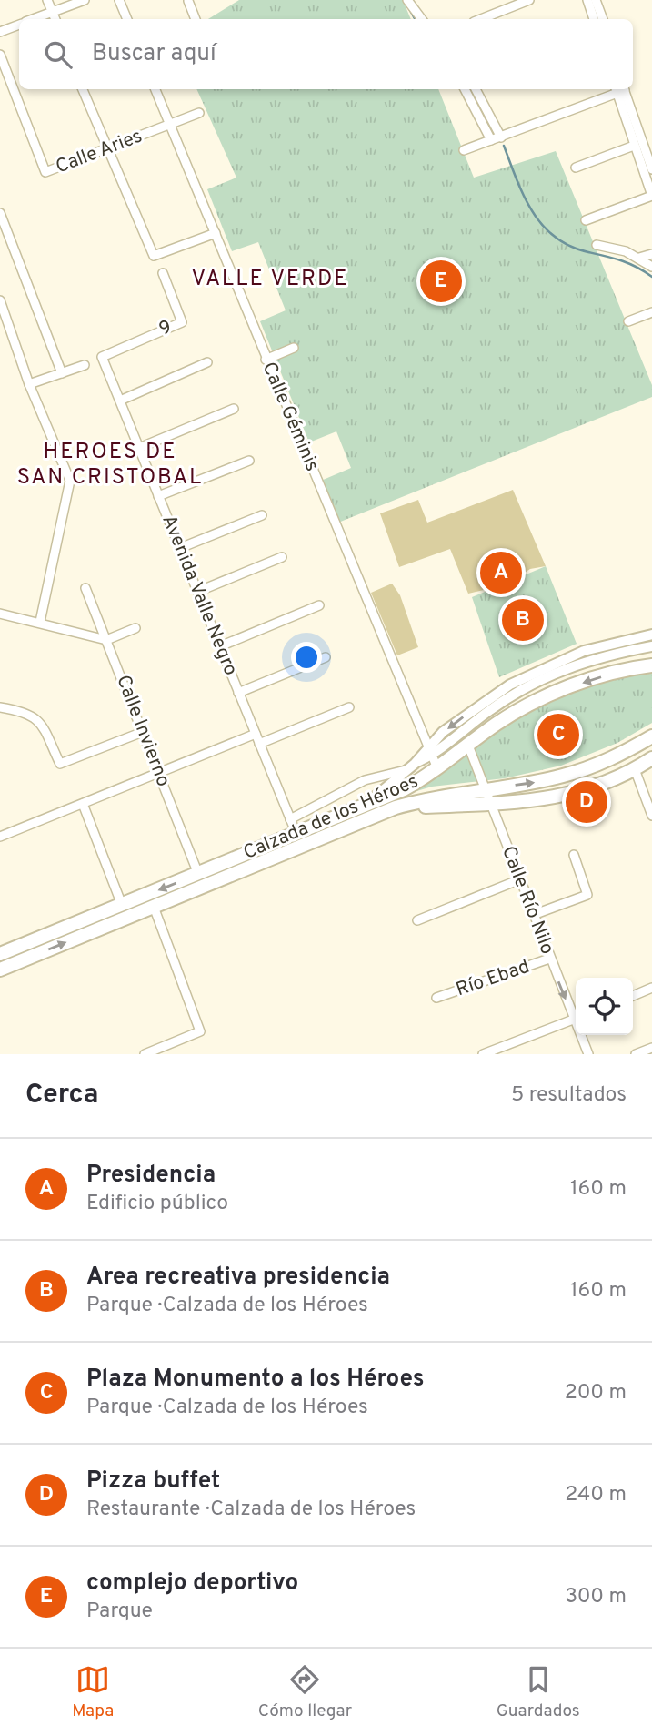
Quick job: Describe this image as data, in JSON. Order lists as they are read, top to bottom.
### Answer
{
  "streets": {
    "main road": ["Calzada de los Héroes"],
    "street": [
      "Calle Aries",
      "9",
      "Calle Géminis",
      "Avenida Valle Negro",
      "Calle Invierno",
      "Calle Río Nilo",
      "Río Ebad"
    ]
  },
  "crossings": [
    ["Calle Aries", "Calle Géminis"],
    ["9", "Avenida Valle Negro"],
    ["Calle Géminis", "Calzada de los Héroes"],
    ["Avenida Valle Negro", "Calzada de los Héroes"],
    ["Calle Invierno", "Calzada de los Héroes"],
    ["Calzada de los Héroes", "Calle Río Nilo"],
    ["Calle Río Nilo", "Río Ebad"]
  ],
  "districts": ["VALLE VERDE", "HEROES DE SAN CRISTOBAL"],
  "page": {
    "search": "Buscar aquí",
    "pins": [
      "E",
      "A",
      "B",
      "C",
      "D"
    ],
    "heading": ["Cerca", "5 resultados"],
    "list": [
      {
        "mark": "A",
        "name": "Presidencia",
        "note": "Edificio público",
        "value": "160 m"
      },
      {
        "mark": "B",
        "name": "Area recreativa presidencia",
        "note": "Parque · Calzada de los Héroes",
        "value": "160 m"
      },
      {
        "mark": "C",
        "name": "Plaza Monumento a los Héroes",
        "note": "Parque · Calzada de los Héroes",
        "value": "200 m"
      },
      {
        "mark": "D",
        "name": "Pizza buffet",
        "note": "Restaurante · Calzada de los Héroes",
        "value": "240 m"
      },
      {
        "mark": "E",
        "name": "complejo deportivo",
        "note": "Parque",
        "value": "300 m"
      }
    ],
    "nav": ["Mapa", "Cómo llegar", "Guardados"]
  }
}
